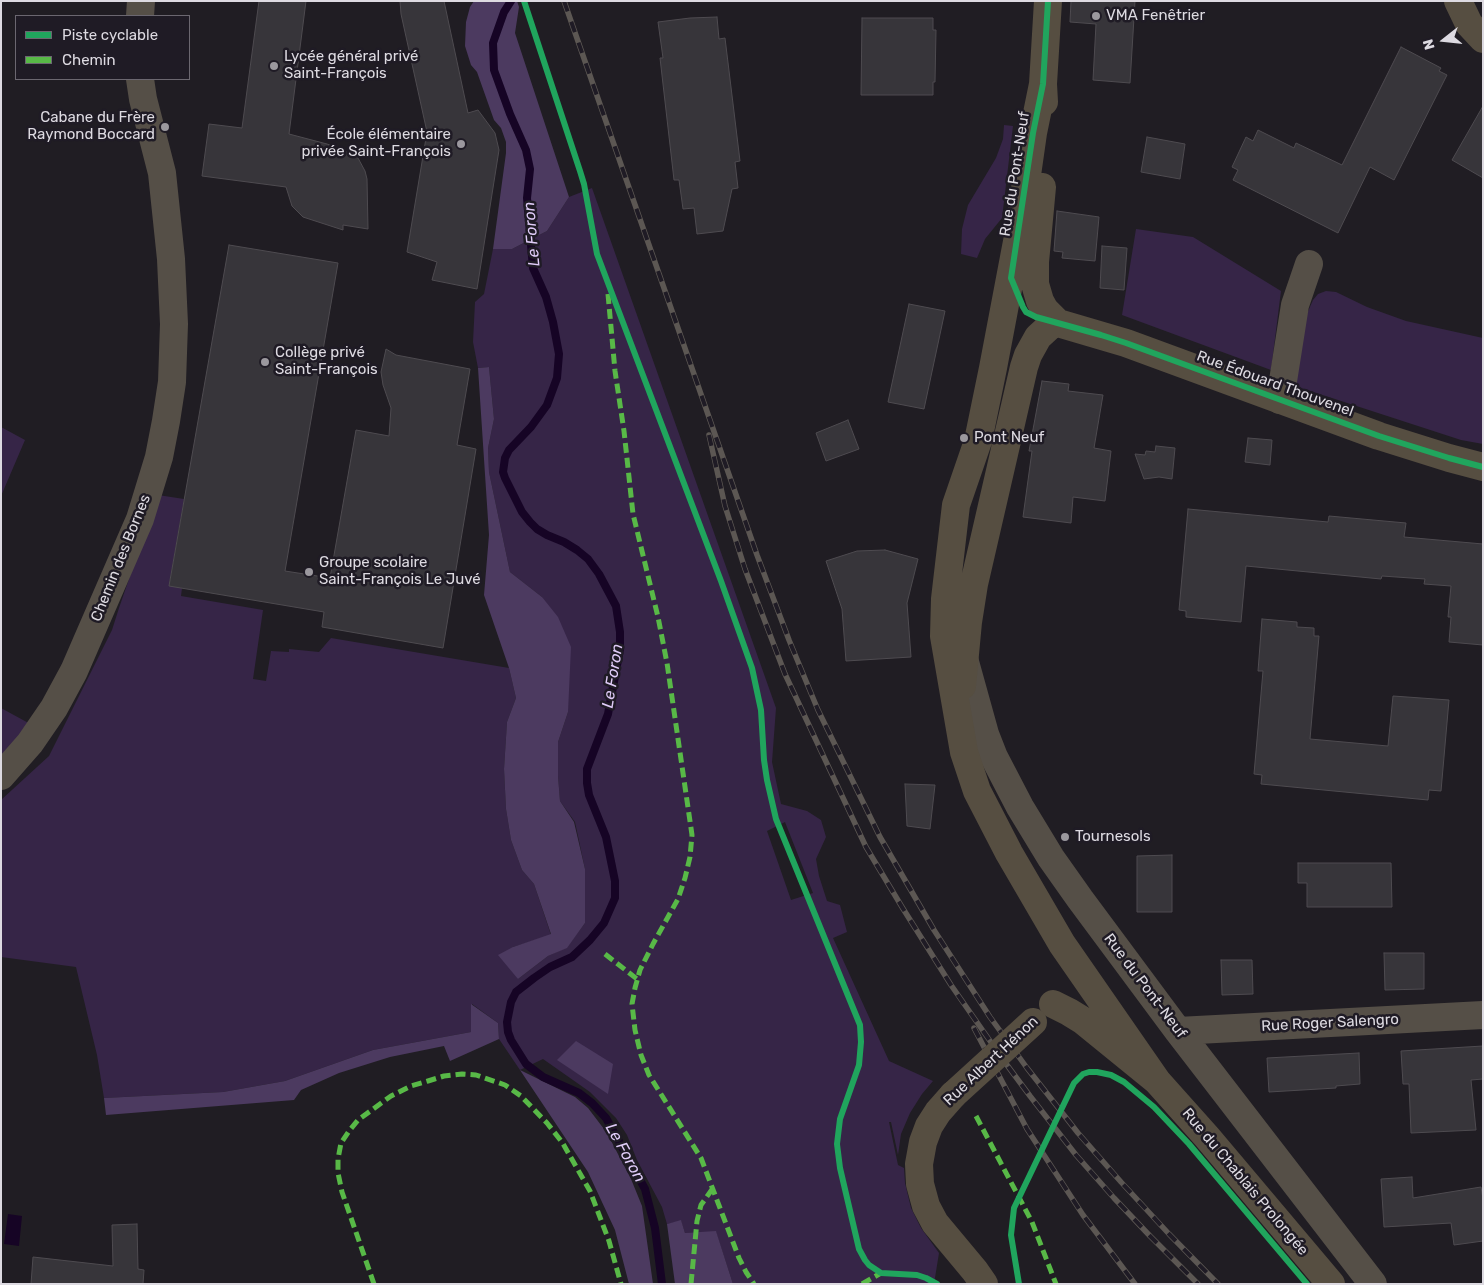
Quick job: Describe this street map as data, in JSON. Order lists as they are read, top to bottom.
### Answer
{
  "streets": {
    "street": [
      "Rue du Pont-Neuf",
      "Rue Édouard Thouvenel",
      "Chemin des Bornes",
      "Rue Roger Salengro",
      "Rue Albert Hénon",
      "Rue du Chablais Prolongée"
    ]
  },
  "crossings": [
    ["Rue du Pont-Neuf", "Rue Édouard Thouvenel"],
    ["Rue du Pont-Neuf", "Rue Roger Salengro"],
    ["Rue du Pont-Neuf", "Rue Albert Hénon"],
    ["Rue du Pont-Neuf", "Rue du Chablais Prolongée"],
    ["Rue Albert Hénon", "Rue du Chablais Prolongée"]
  ],
  "water": ["Le Foron"],
  "places": [
    "VMA Fenêtrier",
    "Lycée général privé Saint-François",
    "Cabane du Frère Raymond Boccard",
    "École élémentaire privée Saint-François",
    "Collège privé Saint-François",
    "Pont Neuf",
    "Groupe scolaire Saint-François Le Juvé",
    "Tournesols"
  ],
  "legend": ["Piste cyclable", "Chemin"],
  "north": "left"
}
